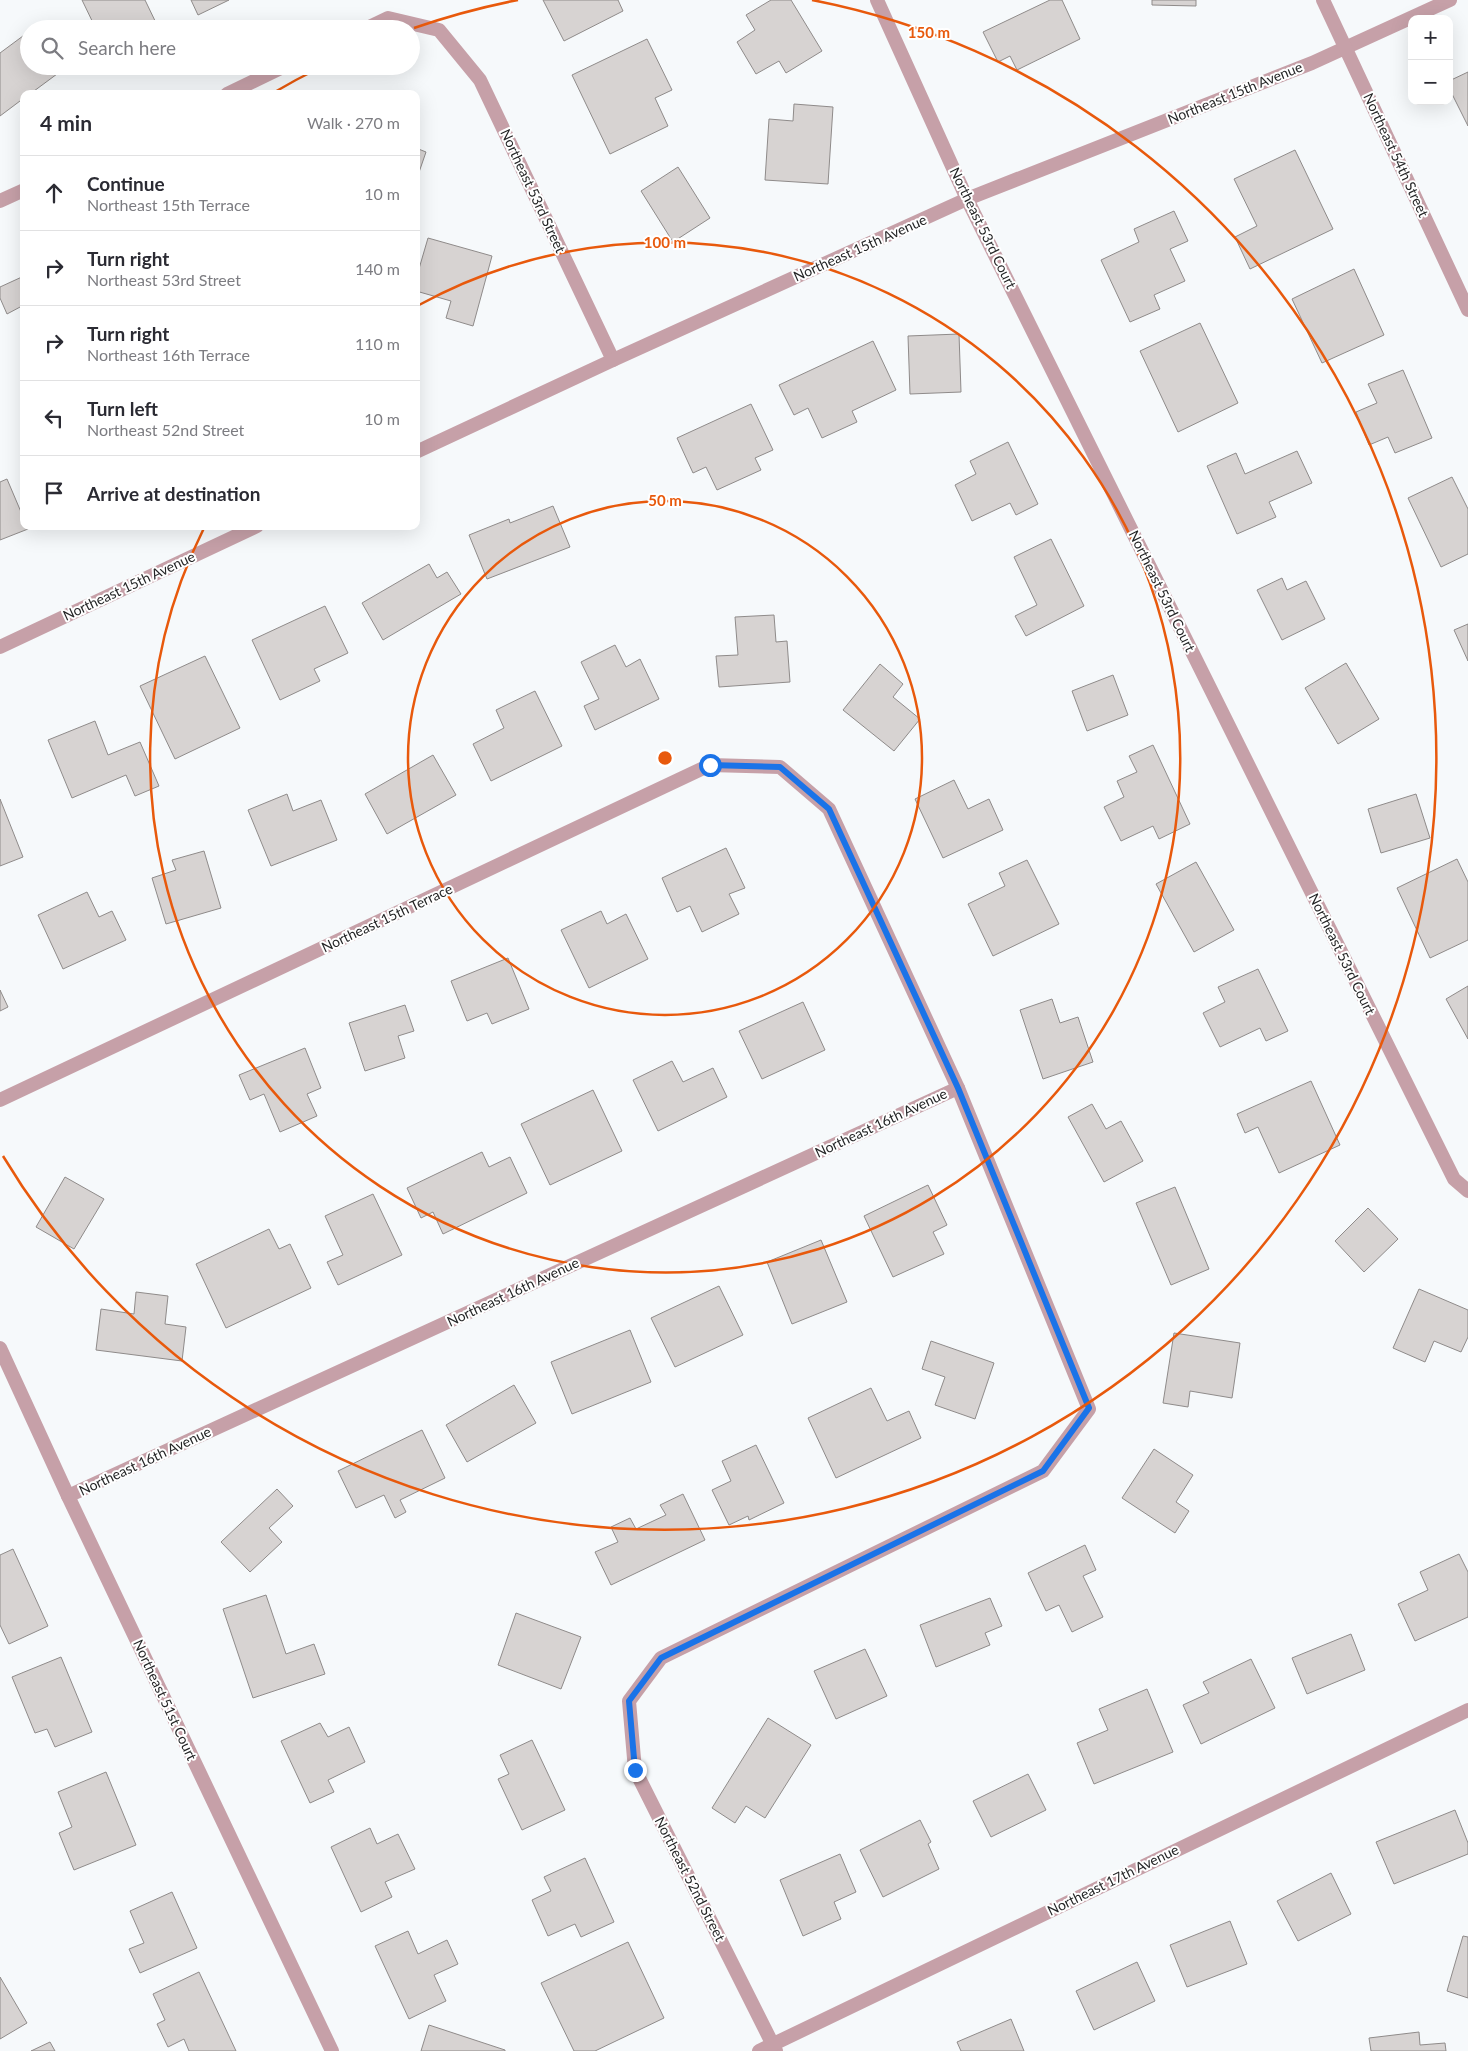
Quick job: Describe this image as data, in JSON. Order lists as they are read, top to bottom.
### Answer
{
  "streets": {
    "street": [
      "Northeast 15th Avenue",
      "Northeast 54th Street",
      "Northeast 53rd Street",
      "Northeast 53rd Court",
      "Northeast 15th Terrace",
      "Northeast 16th Avenue",
      "Northeast 51st Court",
      "Northeast 52nd Street",
      "Northeast 17th Avenue"
    ]
  },
  "crossings": [
    ["Northeast 15th Avenue", "Northeast 54th Street"],
    ["Northeast 15th Avenue", "Northeast 53rd Street"],
    ["Northeast 15th Avenue", "Northeast 53rd Court"],
    ["Northeast 15th Terrace", "Northeast 16th Avenue"],
    ["Northeast 15th Terrace", "Northeast 52nd Street"],
    ["Northeast 16th Avenue", "Northeast 51st Court"],
    ["Northeast 16th Avenue", "Northeast 52nd Street"],
    ["Northeast 52nd Street", "Northeast 17th Avenue"]
  ],
  "page": {
    "map_buttons": ["+", "−"],
    "search": "Search here",
    "heading": ["4 min", "Walk · 270 m"],
    "list": [
      ["Continue", "Northeast 15th Terrace", "10 m"],
      ["Turn right", "Northeast 53rd Street", "140 m"],
      ["Turn right", "Northeast 16th Terrace", "110 m"],
      ["Turn left", "Northeast 52nd Street", "10 m"],
      "Arrive at destination"
    ]
  },
  "rings": ["150 m", "100 m", "50 m"]
}
